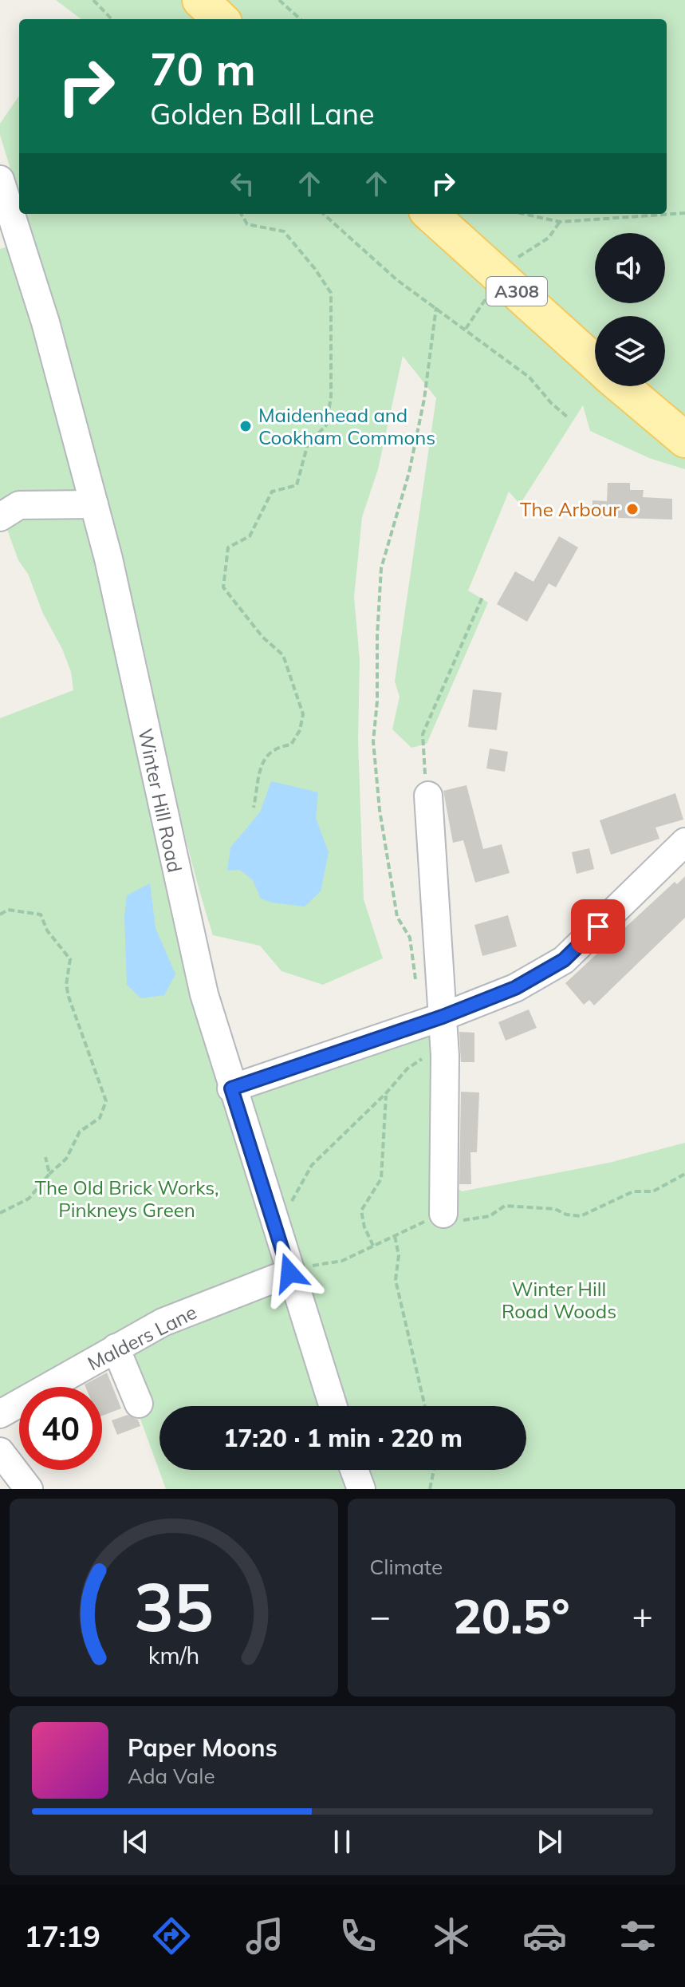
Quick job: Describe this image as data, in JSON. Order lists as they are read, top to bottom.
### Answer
{
  "streets": {
    "main road": ["A308"],
    "street": ["Winter Hill Road", "Malders Lane"]
  },
  "crossings": [
    ["Winter Hill Road", "Malders Lane"]
  ],
  "parks": ["The Old Brick Works, Pinkneys Green", "Winter Hill Road Woods"],
  "places": ["Maidenhead and Cookham Commons", "The Arbour"],
  "page": {
    "turn": ["70 m", "Golden Ball Lane"],
    "limit": "40",
    "trip": "17:20 · 1 min · 220 m",
    "tile": "Climate",
    "heat": ["−", "20.5°", "+"],
    "song": ["Paper Moons", "Ada Vale"],
    "tabs": "17:19",
    "gauge": ["35", "km/h"]
  }
}
